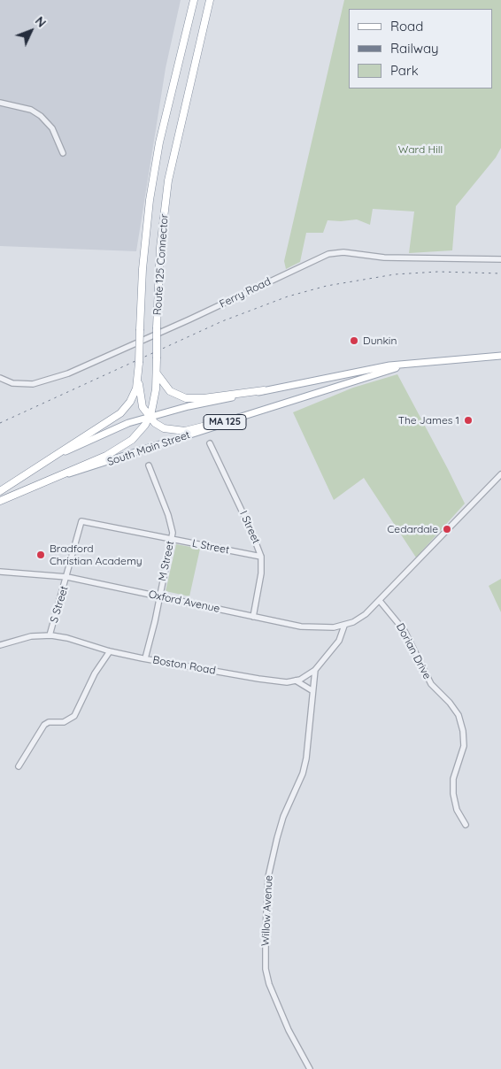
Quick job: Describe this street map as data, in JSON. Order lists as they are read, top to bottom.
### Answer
{
  "streets": {
    "highway": ["Route 125 Connector", "MA 125", "South Main Street"],
    "street": [
      "Ferry Road",
      "I Street",
      "L Street",
      "M Street",
      "Oxford Avenue",
      "S Street",
      "Dorian Drive",
      "Boston Road",
      "Willow Avenue"
    ]
  },
  "crossings": [
    ["Route 125 Connector", "South Main Street"],
    ["I Street", "L Street"],
    ["I Street", "Oxford Avenue"],
    ["L Street", "M Street"],
    ["L Street", "S Street"],
    ["M Street", "Oxford Avenue"],
    ["M Street", "Boston Road"],
    ["Oxford Avenue", "S Street"],
    ["Oxford Avenue", "Dorian Drive"],
    ["Oxford Avenue", "Boston Road"],
    ["S Street", "Boston Road"],
    ["Boston Road", "Willow Avenue"]
  ],
  "parks": ["Ward Hill"],
  "places": [
    "Dunkin",
    "The James 1",
    "Cedardale",
    "Bradford Christian Academy"
  ],
  "legend": ["Road", "Railway", "Park"],
  "north": "top right"
}
